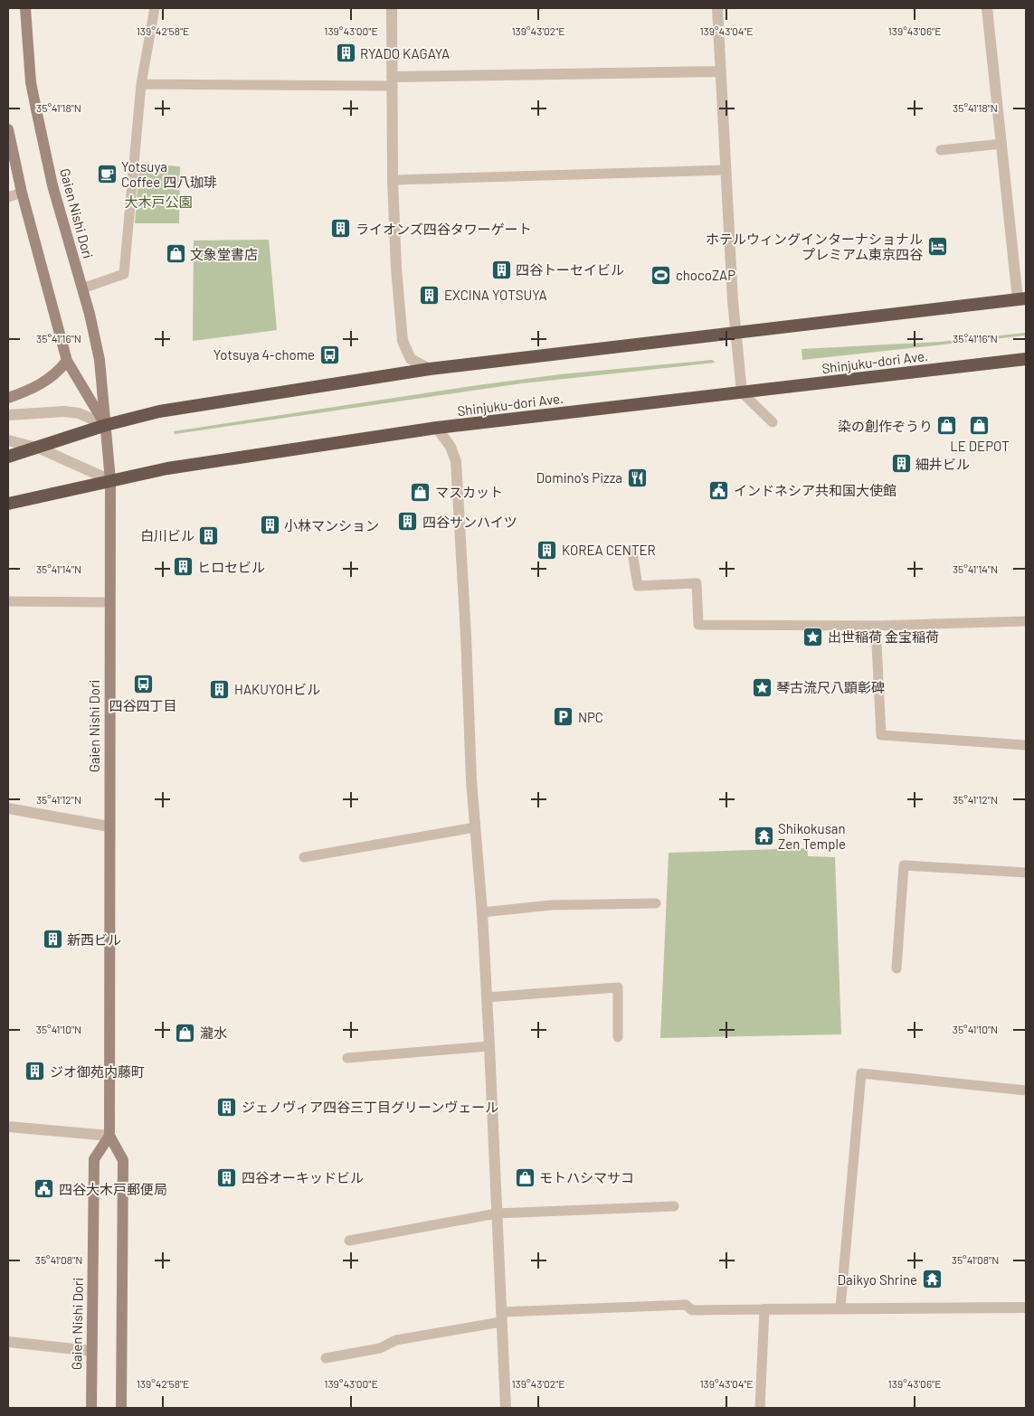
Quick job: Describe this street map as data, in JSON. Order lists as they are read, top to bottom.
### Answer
{
  "streets": {
    "highway": ["Shinjuku-dori Ave."],
    "main road": ["Gaien Nishi Dori"]
  },
  "crossings": [
    ["Gaien Nishi Dori", "Shinjuku-dori Ave."]
  ],
  "parks": ["大木戸公園"],
  "places": {
    "building": [
      "RYADO KAGAYA",
      "ライオンズ四谷タワーゲート",
      "四谷トーセイビル",
      "EXCINA YOTSUYA",
      "細井ビル",
      "四谷サンハイツ",
      "小林マンション",
      "白川ビル",
      "KOREA CENTER",
      "ヒロセビル",
      "HAKUYOHビル",
      "新西ビル",
      "ジオ御苑内藤町",
      "ジェノヴィア四谷三丁目グリーンヴェール",
      "四谷オーキッドビル"
    ],
    "cafe": ["Yotsuya Coffee 四八珈琲"],
    "hotel": ["ホテルウィングインターナショナル プレミアム東京四谷"],
    "shop": [
      "文象堂書店",
      "LE DEPOT",
      "染の創作ぞうり",
      "マスカット",
      "瀧水",
      "モトハシマサコ"
    ],
    "sports": ["chocoZAP"],
    "bus stop": ["Yotsuya 4-chome", "四谷四丁目"],
    "restaurant": ["Domino's Pizza"],
    "public building": ["インドネシア共和国大使館", "四谷大木戸郵便局"],
    "place": ["出世稲荷 金宝稲荷", "琴古流尺八顕彰碑"],
    "parking": ["NPC"],
    "temple": ["Shikokusan Zen Temple", "Daikyo Shrine"]
  },
  "coordinates": [
    "139°42'58\"E",
    "139°43'00\"E",
    "139°43'02\"E",
    "139°43'04\"E",
    "139°43'06\"E",
    "35°41'18\"N",
    "35°41'16\"N",
    "35°41'14\"N",
    "35°41'12\"N",
    "35°41'10\"N",
    "35°41'08\"N"
  ]
}
